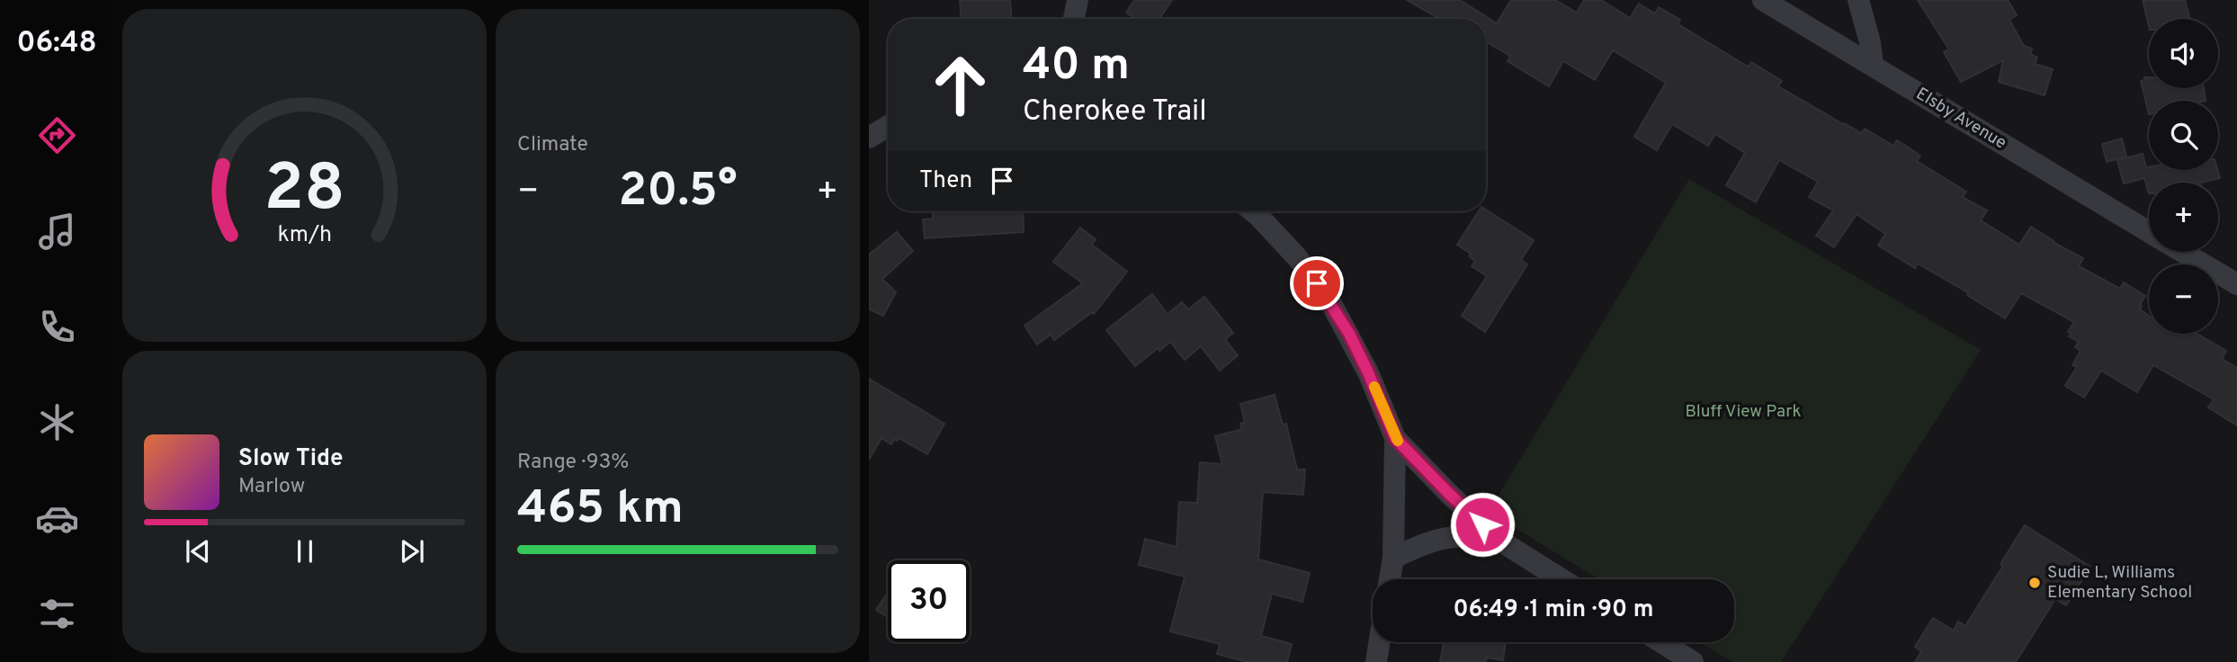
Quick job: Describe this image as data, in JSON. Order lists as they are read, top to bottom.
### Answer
{
  "streets": {
    "street": ["Elsby Avenue"]
  },
  "parks": ["Bluff View Park"],
  "places": ["Sudie L, Williams Elementary School"],
  "page": {
    "tabs": "06:48",
    "tile": [
      "Climate",
      ["Range · 93%", "465 km"]
    ],
    "map_buttons": ["+", "−"],
    "turn": ["40 m", "Cherokee Trail"],
    "then": "Then",
    "heat": ["−", "20.5°", "+"],
    "song": ["Slow Tide", "Marlow"],
    "limit": "30",
    "trip": "06:49 · 1 min · 90 m",
    "gauge": ["28", "km/h"]
  }
}
